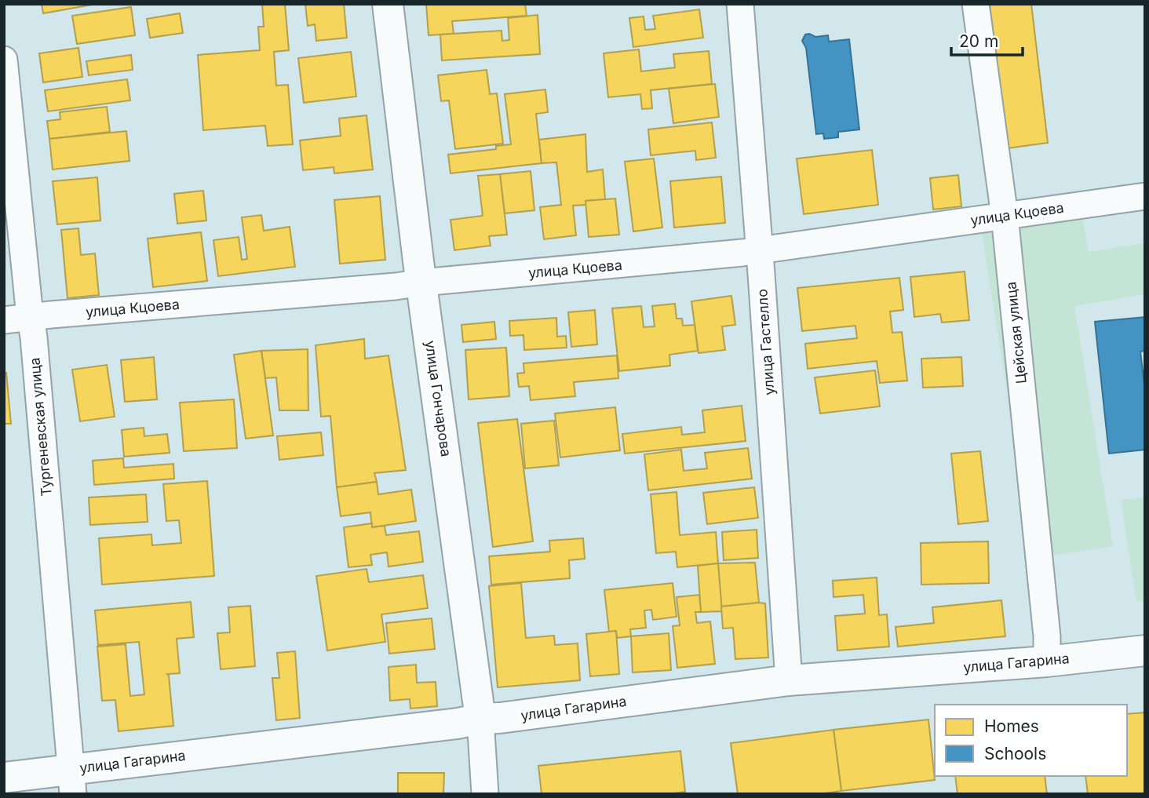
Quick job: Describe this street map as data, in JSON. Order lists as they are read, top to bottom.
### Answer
{
  "streets": {
    "street": [
      "улица Кцоева",
      "Цейская улица",
      "улица Гастелло",
      "улица Гончарова",
      "Тургеневская улица",
      "улица Гагарина"
    ]
  },
  "crossings": [
    ["улица Кцоева", "Цейская улица"],
    ["улица Кцоева", "улица Гастелло"],
    ["улица Кцоева", "улица Гончарова"],
    ["улица Кцоева", "Тургеневская улица"],
    ["Цейская улица", "улица Гагарина"],
    ["улица Гастелло", "улица Гагарина"],
    ["улица Гончарова", "улица Гагарина"],
    ["Тургеневская улица", "улица Гагарина"]
  ],
  "legend": ["Homes", "Schools"],
  "scale_bar": "20 m"
}
